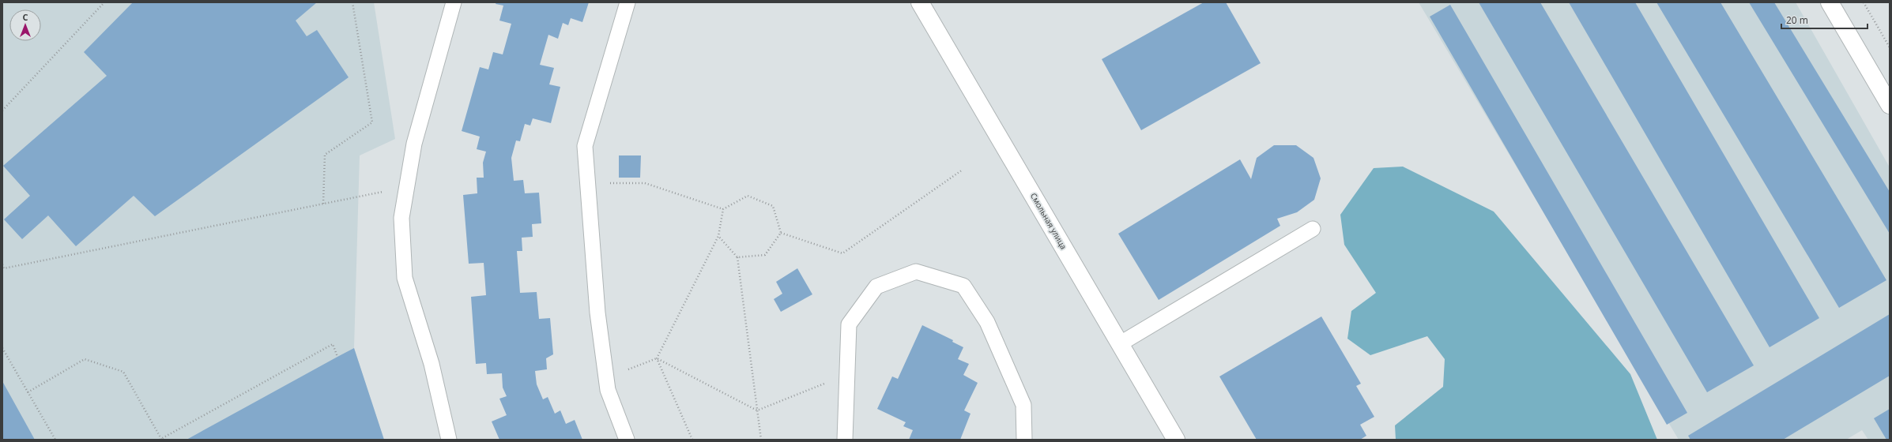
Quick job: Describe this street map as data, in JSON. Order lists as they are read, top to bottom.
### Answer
{
  "streets": {
    "street": ["Смольная улица"]
  },
  "scale_bar": "20 m",
  "north": "top"
}
